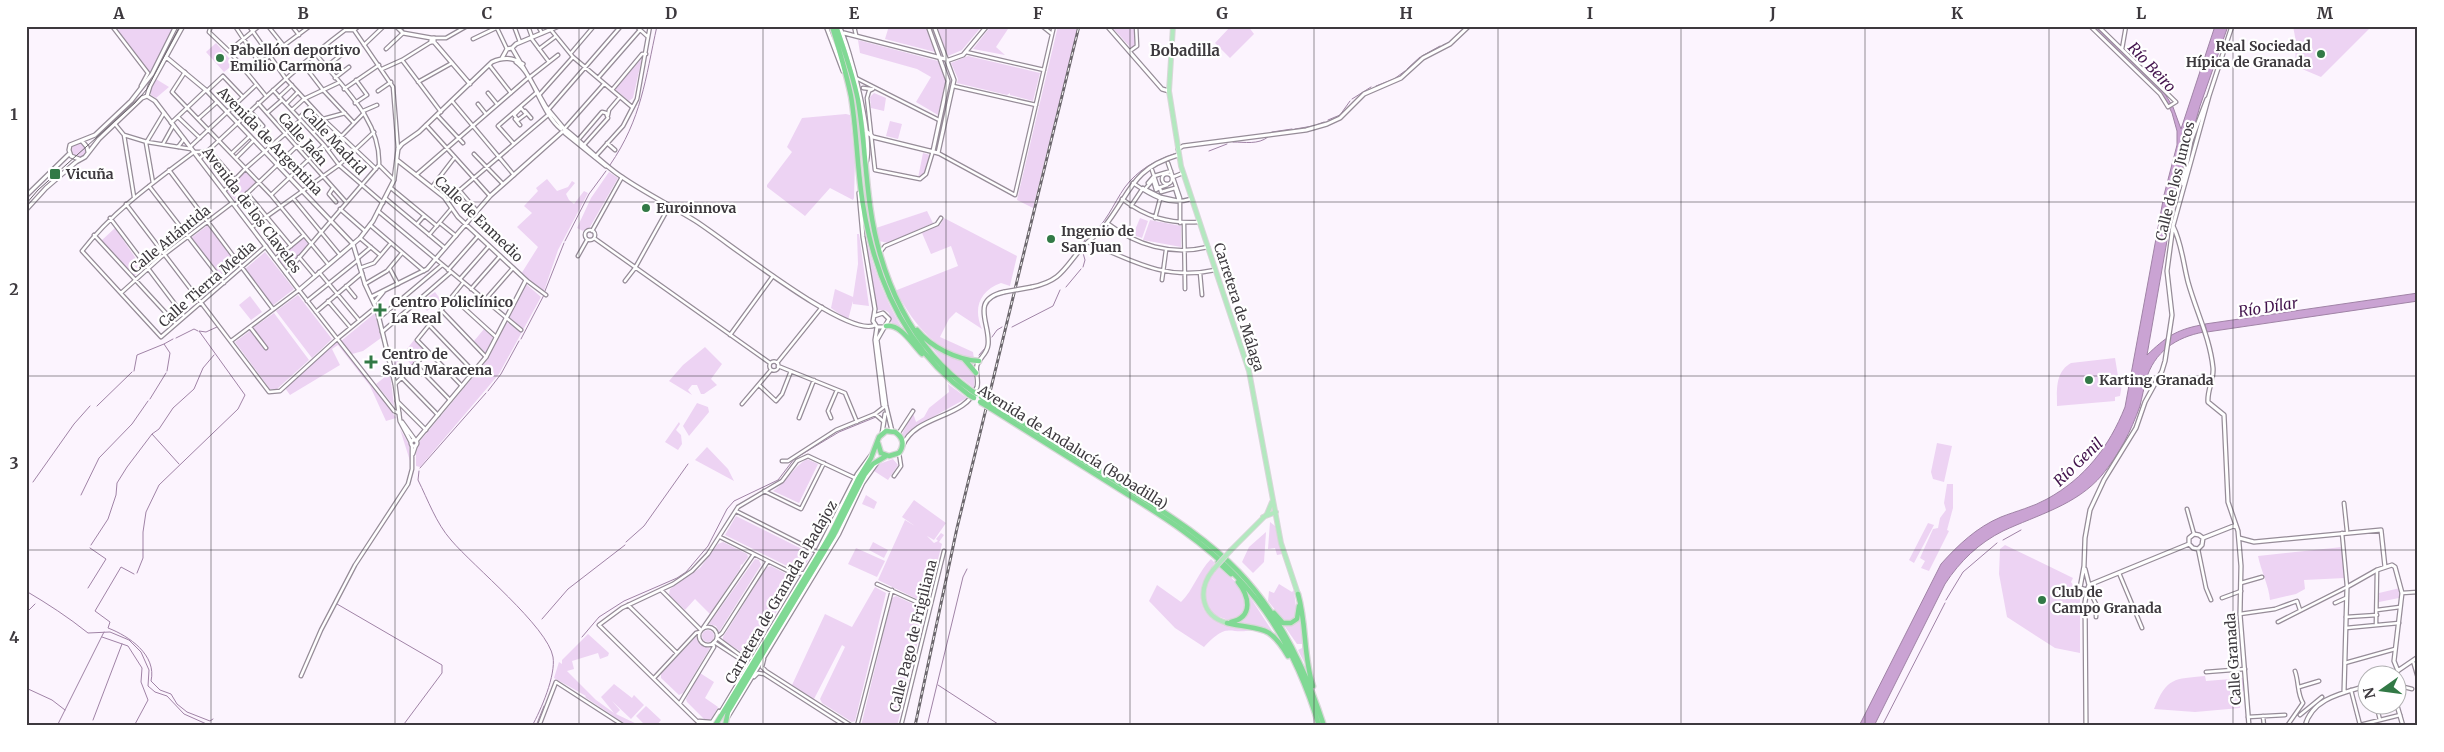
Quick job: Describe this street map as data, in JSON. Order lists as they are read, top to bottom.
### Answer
{
  "streets": {
    "highway": ["Avenida de Andalucía (Bobadilla)", "Carretera de Granada a Badajoz"],
    "main road": ["Carretera de Málaga"],
    "street": [
      "Calle Jaén",
      "Avenida de Argentina",
      "Calle Madrid",
      "Calle de los Juncos",
      "Avenida de los Claveles",
      "Calle de Enmedio",
      "Calle Atlántida",
      "Calle Tierra Media",
      "Calle Pago de Frigiliana",
      "Calle Granada"
    ]
  },
  "crossings": [
    ["Calle Jaén", "Calle Atlántida"],
    ["Avenida de Argentina", "Calle Atlántida"],
    ["Calle de los Juncos", "Calle Granada"],
    ["Avenida de los Claveles", "Calle Atlántida"],
    ["Avenida de los Claveles", "Calle Tierra Media"],
    ["Calle Atlántida", "Calle Tierra Media"]
  ],
  "districts": ["Bobadilla"],
  "water": ["Río Beiro", "Río Dílar", "Río Genil"],
  "places": {
    "other": [
      "Real Sociedad Hípica de Granada",
      "Pabellón deportivo Emilio Carmona",
      "Euroinnova",
      "Ingenio de San Juan",
      "Karting Granada",
      "Club de Campo Granada"
    ],
    "transit": ["Vicuña"],
    "health": ["Centro Policlínico La Real", "Centro de Salud Maracena"]
  },
  "north": "left",
  "grid": {
    "columns": [
      "A",
      "B",
      "C",
      "D",
      "E",
      "F",
      "G",
      "H",
      "I",
      "J",
      "K",
      "L",
      "M"
    ],
    "rows": [
      "1",
      "2",
      "3",
      "4"
    ]
  }
}
